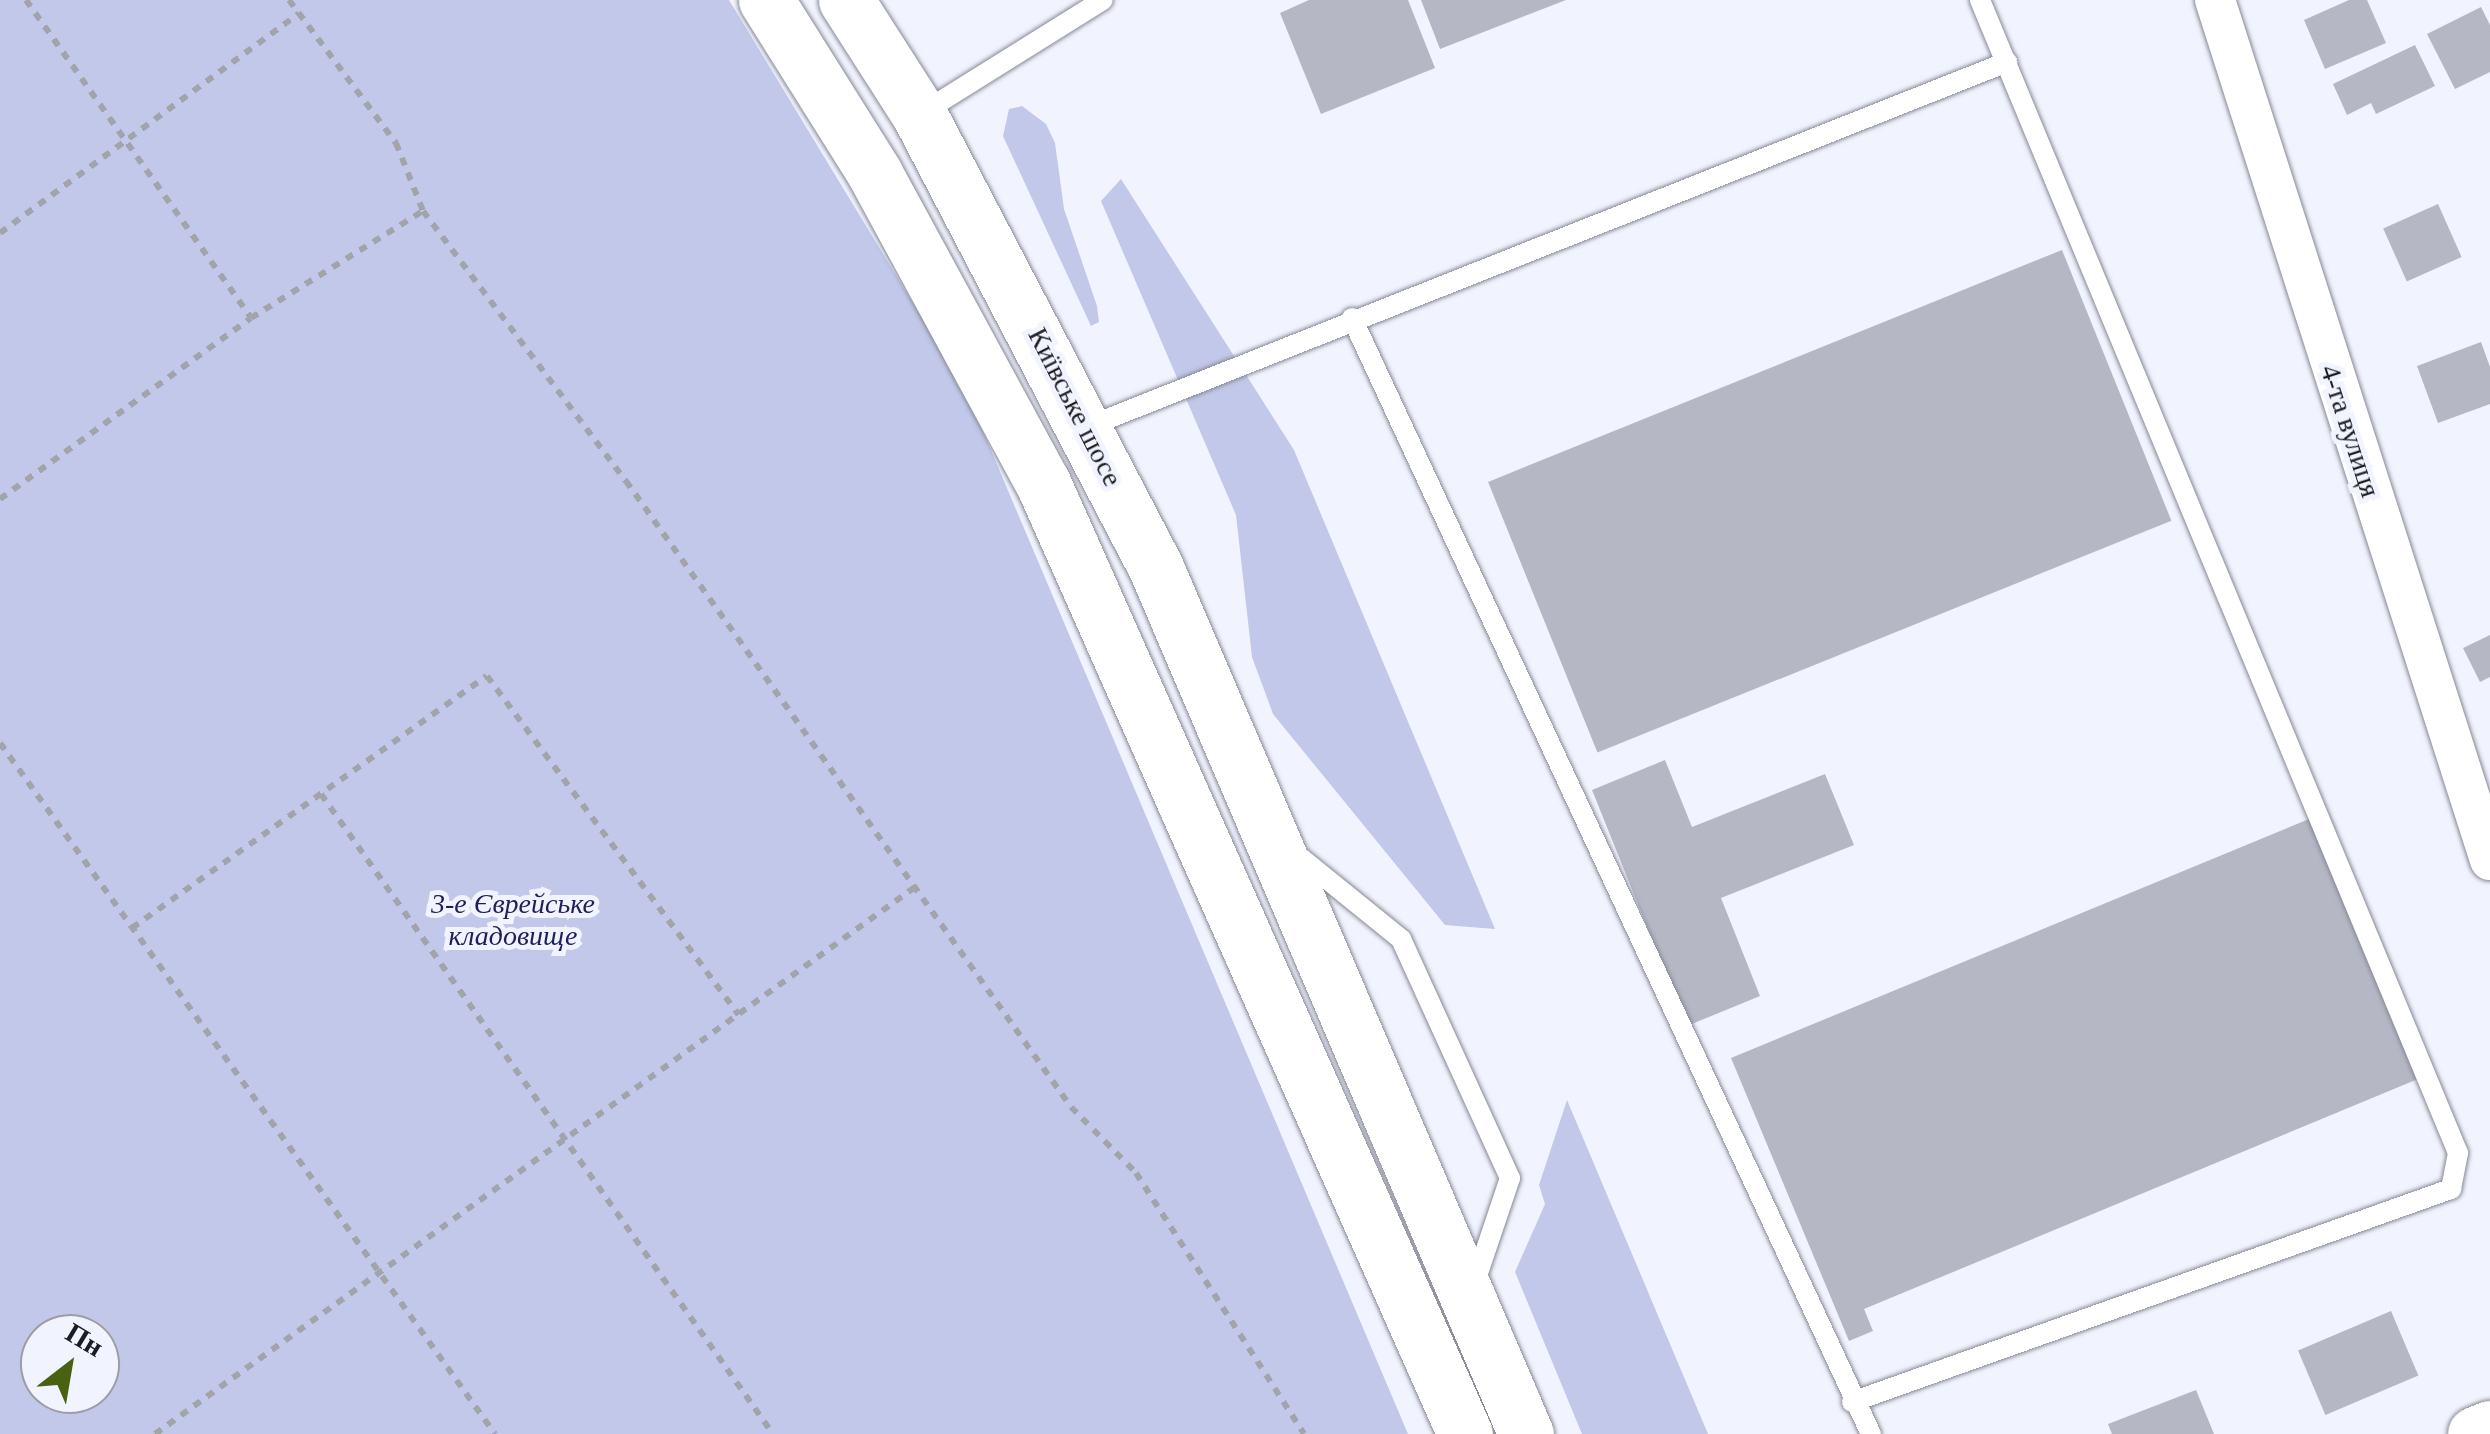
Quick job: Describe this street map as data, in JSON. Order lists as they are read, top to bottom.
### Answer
{
  "streets": {
    "main road": ["Київське шосе"],
    "street": ["4-та вулиця"]
  },
  "parks": ["3-е Єврейське кладовище"],
  "north": "top right"
}
